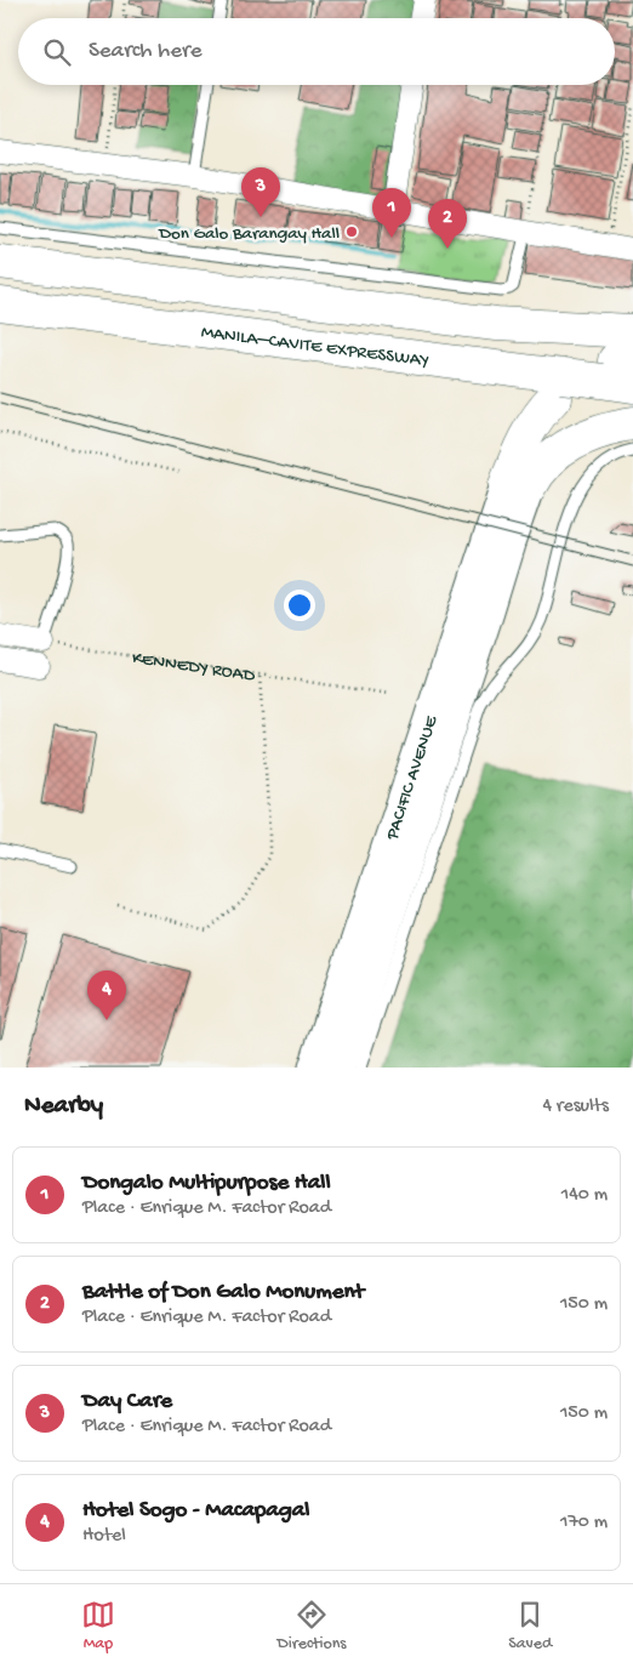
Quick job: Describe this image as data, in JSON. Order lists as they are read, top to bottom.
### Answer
{
  "streets": {
    "highway": ["MANILA–CAVITE EXPRESSWAY"],
    "main road": ["PACIFIC AVENUE"],
    "path": ["KENNEDY ROAD"]
  },
  "places": ["Don Galo Barangay Hall"],
  "page": {
    "search": "Search here",
    "pins": [
      "3",
      "1",
      "2",
      "4"
    ],
    "heading": ["Nearby", "4 results"],
    "list": [
      {
        "mark": "1",
        "name": "Dongalo Multipurpose Hall",
        "note": "Place · Enrique M. Factor Road",
        "value": "140 m"
      },
      {
        "mark": "2",
        "name": "Battle of Don Galo Monument",
        "note": "Place · Enrique M. Factor Road",
        "value": "150 m"
      },
      {
        "mark": "3",
        "name": "Day Care",
        "note": "Place · Enrique M. Factor Road",
        "value": "150 m"
      },
      {
        "mark": "4",
        "name": "Hotel Sogo - Macapagal",
        "note": "Hotel",
        "value": "170 m"
      }
    ],
    "nav": ["Map", "Directions", "Saved"]
  }
}
